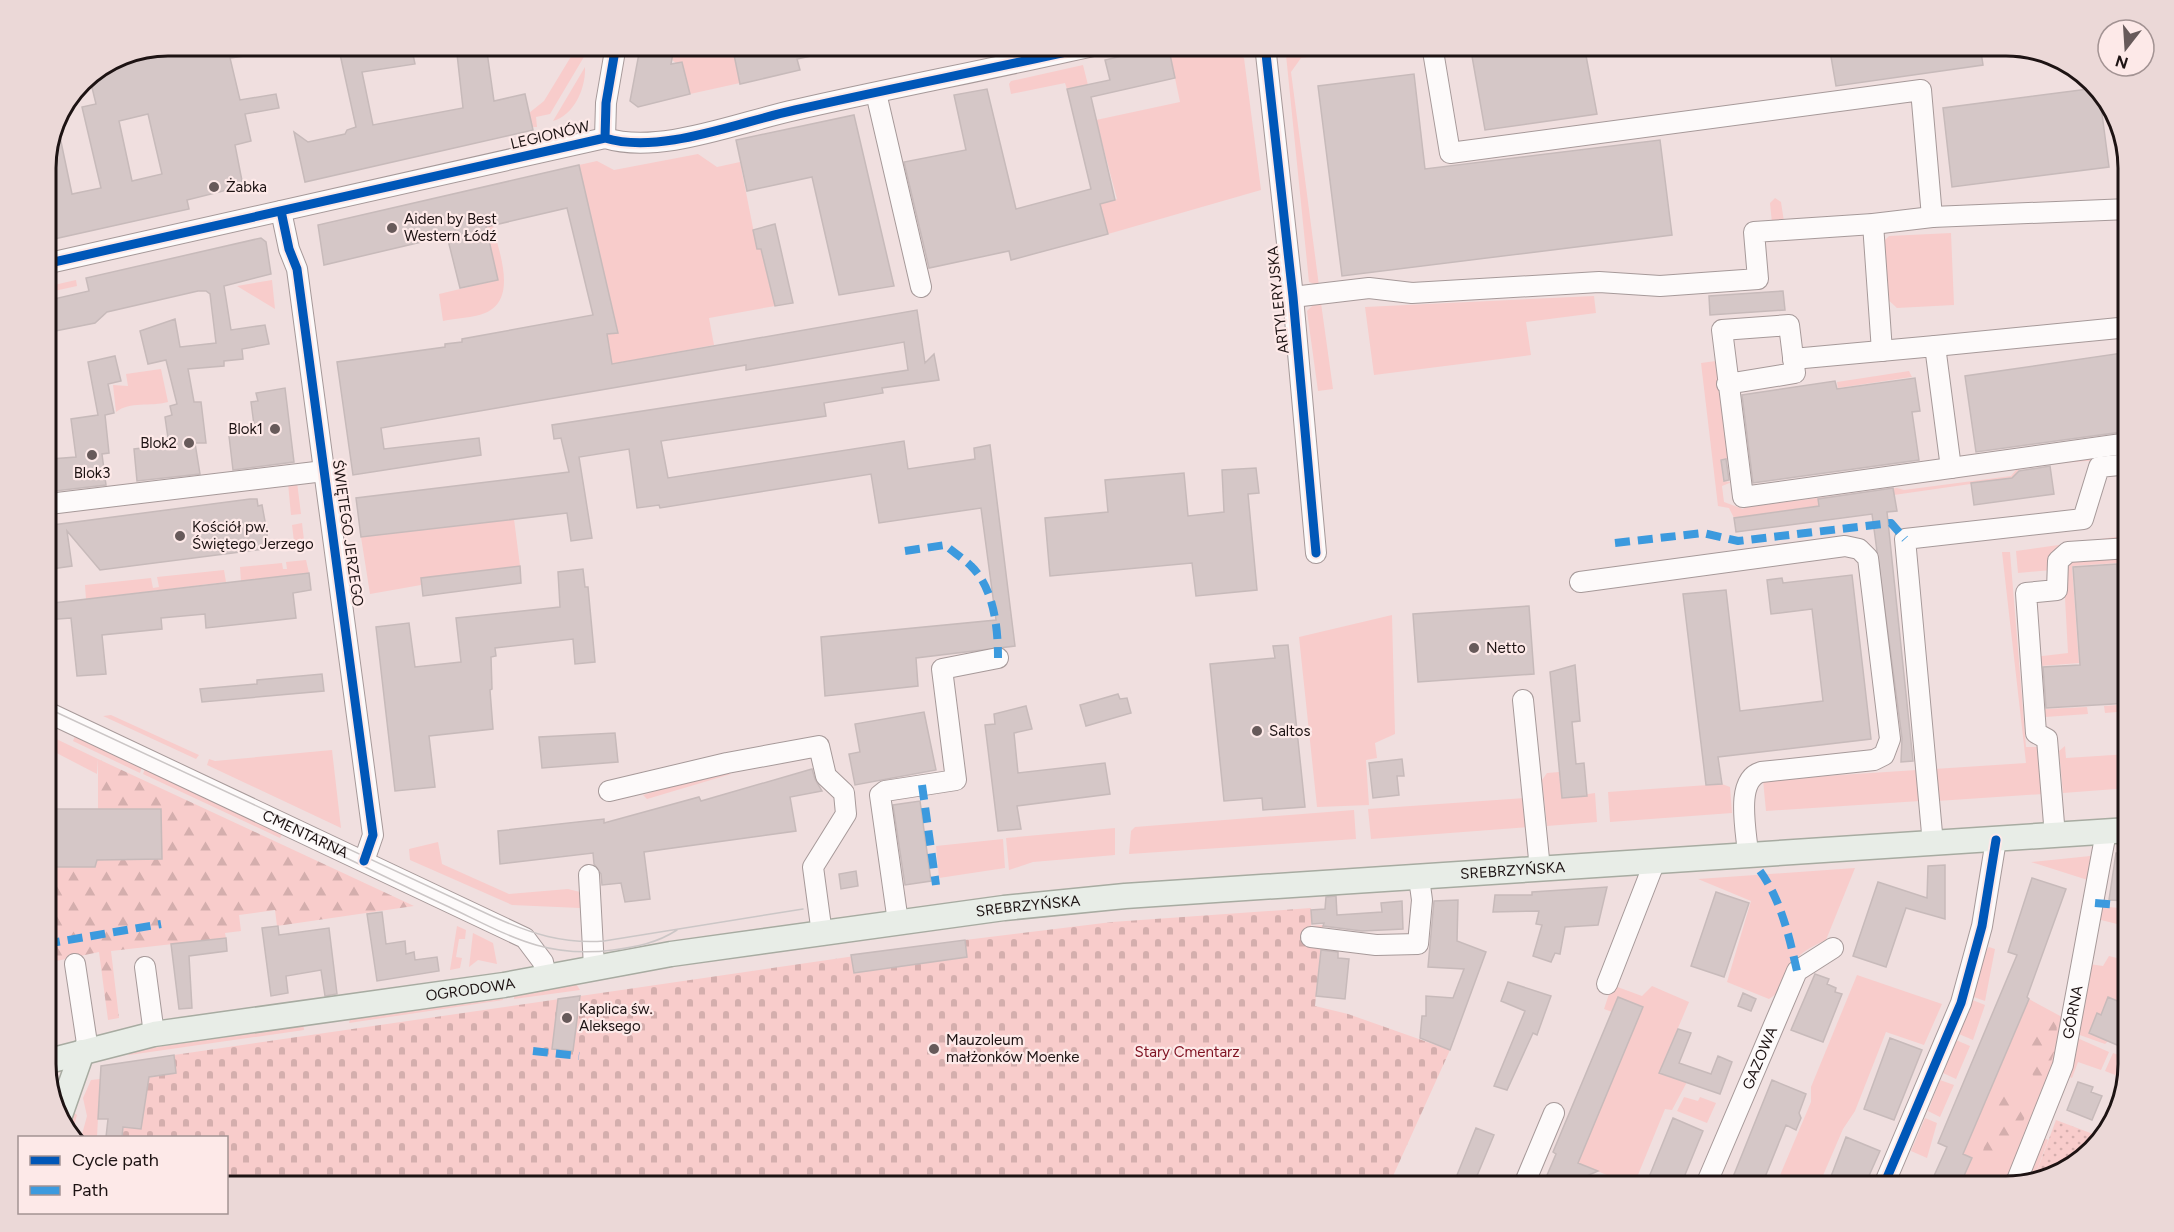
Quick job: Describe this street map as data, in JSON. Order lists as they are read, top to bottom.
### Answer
{
  "streets": {
    "main road": ["SREBRZYŃSKA", "OGRODOWA"],
    "street": [
      "LEGIONÓW",
      "ARTYLERYJSKA",
      "ŚWIĘTEGO JERZEGO",
      "CMENTARNA",
      "GÓRNA",
      "GAZOWA"
    ]
  },
  "crossings": [
    ["LEGIONÓW", "ŚWIĘTEGO JERZEGO"],
    ["ŚWIĘTEGO JERZEGO", "CMENTARNA"],
    ["CMENTARNA", "OGRODOWA"],
    ["SREBRZYŃSKA", "OGRODOWA"],
    ["SREBRZYŃSKA", "GÓRNA"]
  ],
  "parks": ["Stary Cmentarz"],
  "places": [
    "Żabka",
    "Aiden by Best Western Łódź",
    "Blok1",
    "Blok2",
    "Blok3",
    "Kościół pw. Świętego Jerzego",
    "Netto",
    "Saltos",
    "Kaplica św. Aleksego",
    "Mauzoleum małżonków Moenke"
  ],
  "legend": ["Cycle path", "Path"],
  "north": "bottom"
}
